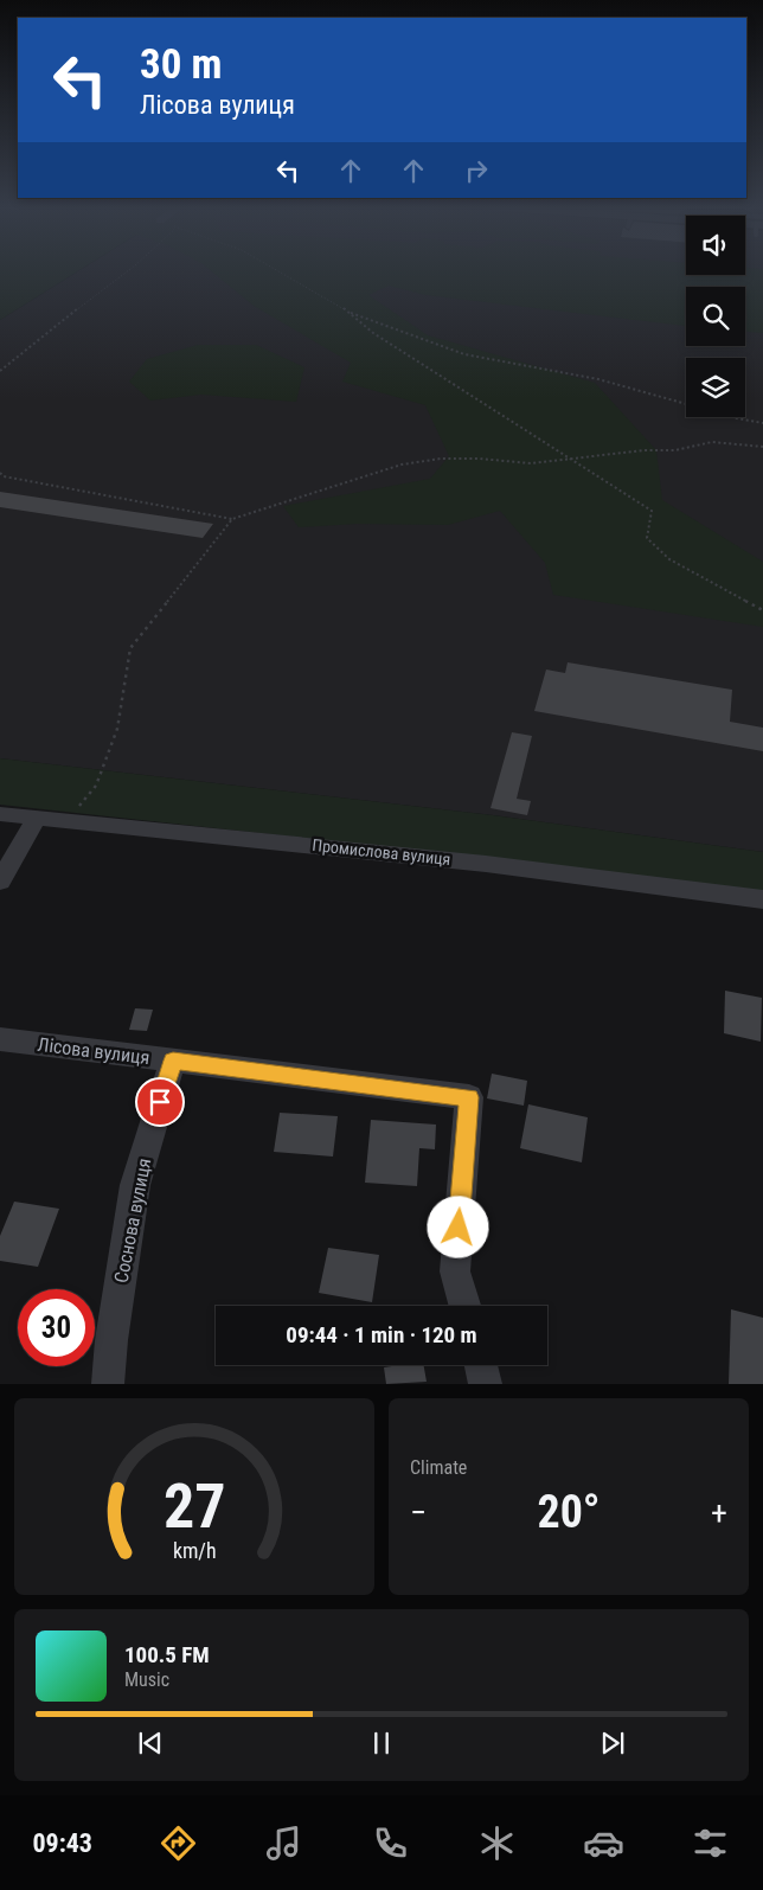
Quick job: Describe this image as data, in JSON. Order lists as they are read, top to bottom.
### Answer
{
  "streets": {
    "street": ["Промислова вулиця", "Лісова вулиця", "Соснова вулиця"]
  },
  "crossings": [
    ["Лісова вулиця", "Соснова вулиця"]
  ],
  "page": {
    "turn": ["30 m", "Лісова вулиця"],
    "limit": "30",
    "trip": "09:44 · 1 min · 120 m",
    "tile": "Climate",
    "heat": ["−", "20°", "+"],
    "song": ["100.5 FM", "Music"],
    "tabs": "09:43",
    "gauge": ["27", "km/h"]
  }
}
